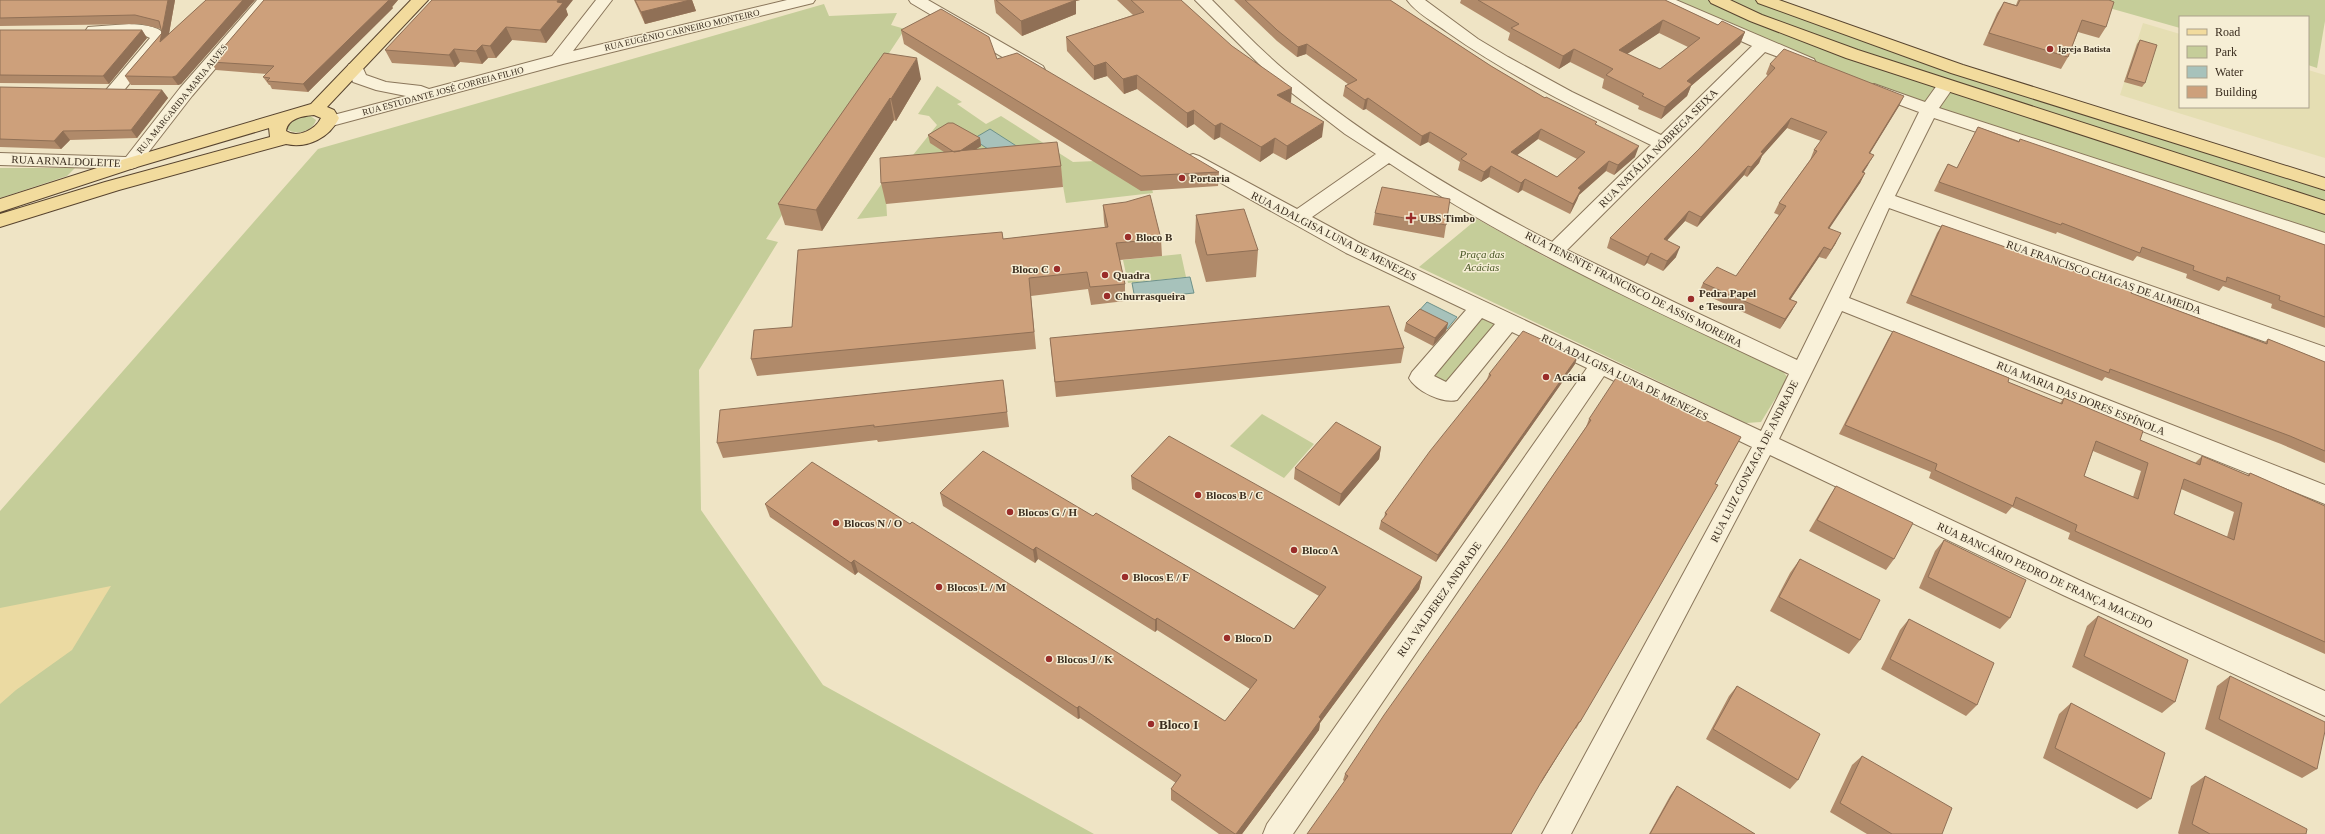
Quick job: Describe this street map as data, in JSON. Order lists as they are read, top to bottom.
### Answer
{
  "streets": {
    "street": [
      "RUA EUGÊNIO CARNEIRO MONTEIRO",
      "RUA ESTUDANTE JOSÉ CORREIA FILHO",
      "RUA MARGARIDA MARIA ALVES",
      "RUA NATÁLIA NÓBREGA SEIXA",
      "RUA ARNALDOLEITE",
      "RUA ADALGISA LUNA DE MENEZES",
      "RUA FRANCISCO CHAGAS DE ALMEIDA",
      "RUA TENENTE FRANCISCO DE ASSIS MOREIRA",
      "RUA MARIA DAS DORES ESPÍNOLA",
      "RUA LUIZ GONZAGA DE ANDRADE",
      "RUA BANCÁRIO PEDRO DE FRANÇA MACEDO",
      "RUA VALDEREZ ANDRADE"
    ]
  },
  "crossings": [
    ["RUA EUGÊNIO CARNEIRO MONTEIRO", "RUA ESTUDANTE JOSÉ CORREIA FILHO"],
    ["RUA MARGARIDA MARIA ALVES", "RUA ARNALDOLEITE"],
    ["RUA NATÁLIA NÓBREGA SEIXA", "RUA TENENTE FRANCISCO DE ASSIS MOREIRA"],
    ["RUA ADALGISA LUNA DE MENEZES", "RUA LUIZ GONZAGA DE ANDRADE"],
    ["RUA ADALGISA LUNA DE MENEZES", "RUA BANCÁRIO PEDRO DE FRANÇA MACEDO"],
    ["RUA ADALGISA LUNA DE MENEZES", "RUA VALDEREZ ANDRADE"],
    ["RUA FRANCISCO CHAGAS DE ALMEIDA", "RUA LUIZ GONZAGA DE ANDRADE"],
    ["RUA TENENTE FRANCISCO DE ASSIS MOREIRA", "RUA LUIZ GONZAGA DE ANDRADE"],
    ["RUA MARIA DAS DORES ESPÍNOLA", "RUA LUIZ GONZAGA DE ANDRADE"],
    ["RUA LUIZ GONZAGA DE ANDRADE", "RUA BANCÁRIO PEDRO DE FRANÇA MACEDO"]
  ],
  "parks": ["Praça das Acácias"],
  "places": {
    "other": [
      "Igreja Batista",
      "Portaria",
      "Bloco B",
      "Bloco C",
      "Quadra",
      "Churrasqueira",
      "Pedra Papel e Tesoura",
      "Acácia",
      "Blocos B / C",
      "Blocos G / H",
      "Blocos N / O",
      "Bloco A",
      "Blocos E / F",
      "Blocos L / M",
      "Bloco D",
      "Blocos J / K",
      "Bloco I"
    ],
    "health": ["UBS Timbo"]
  },
  "legend": [
    "Road",
    "Park",
    "Water",
    "Building"
  ]
}
